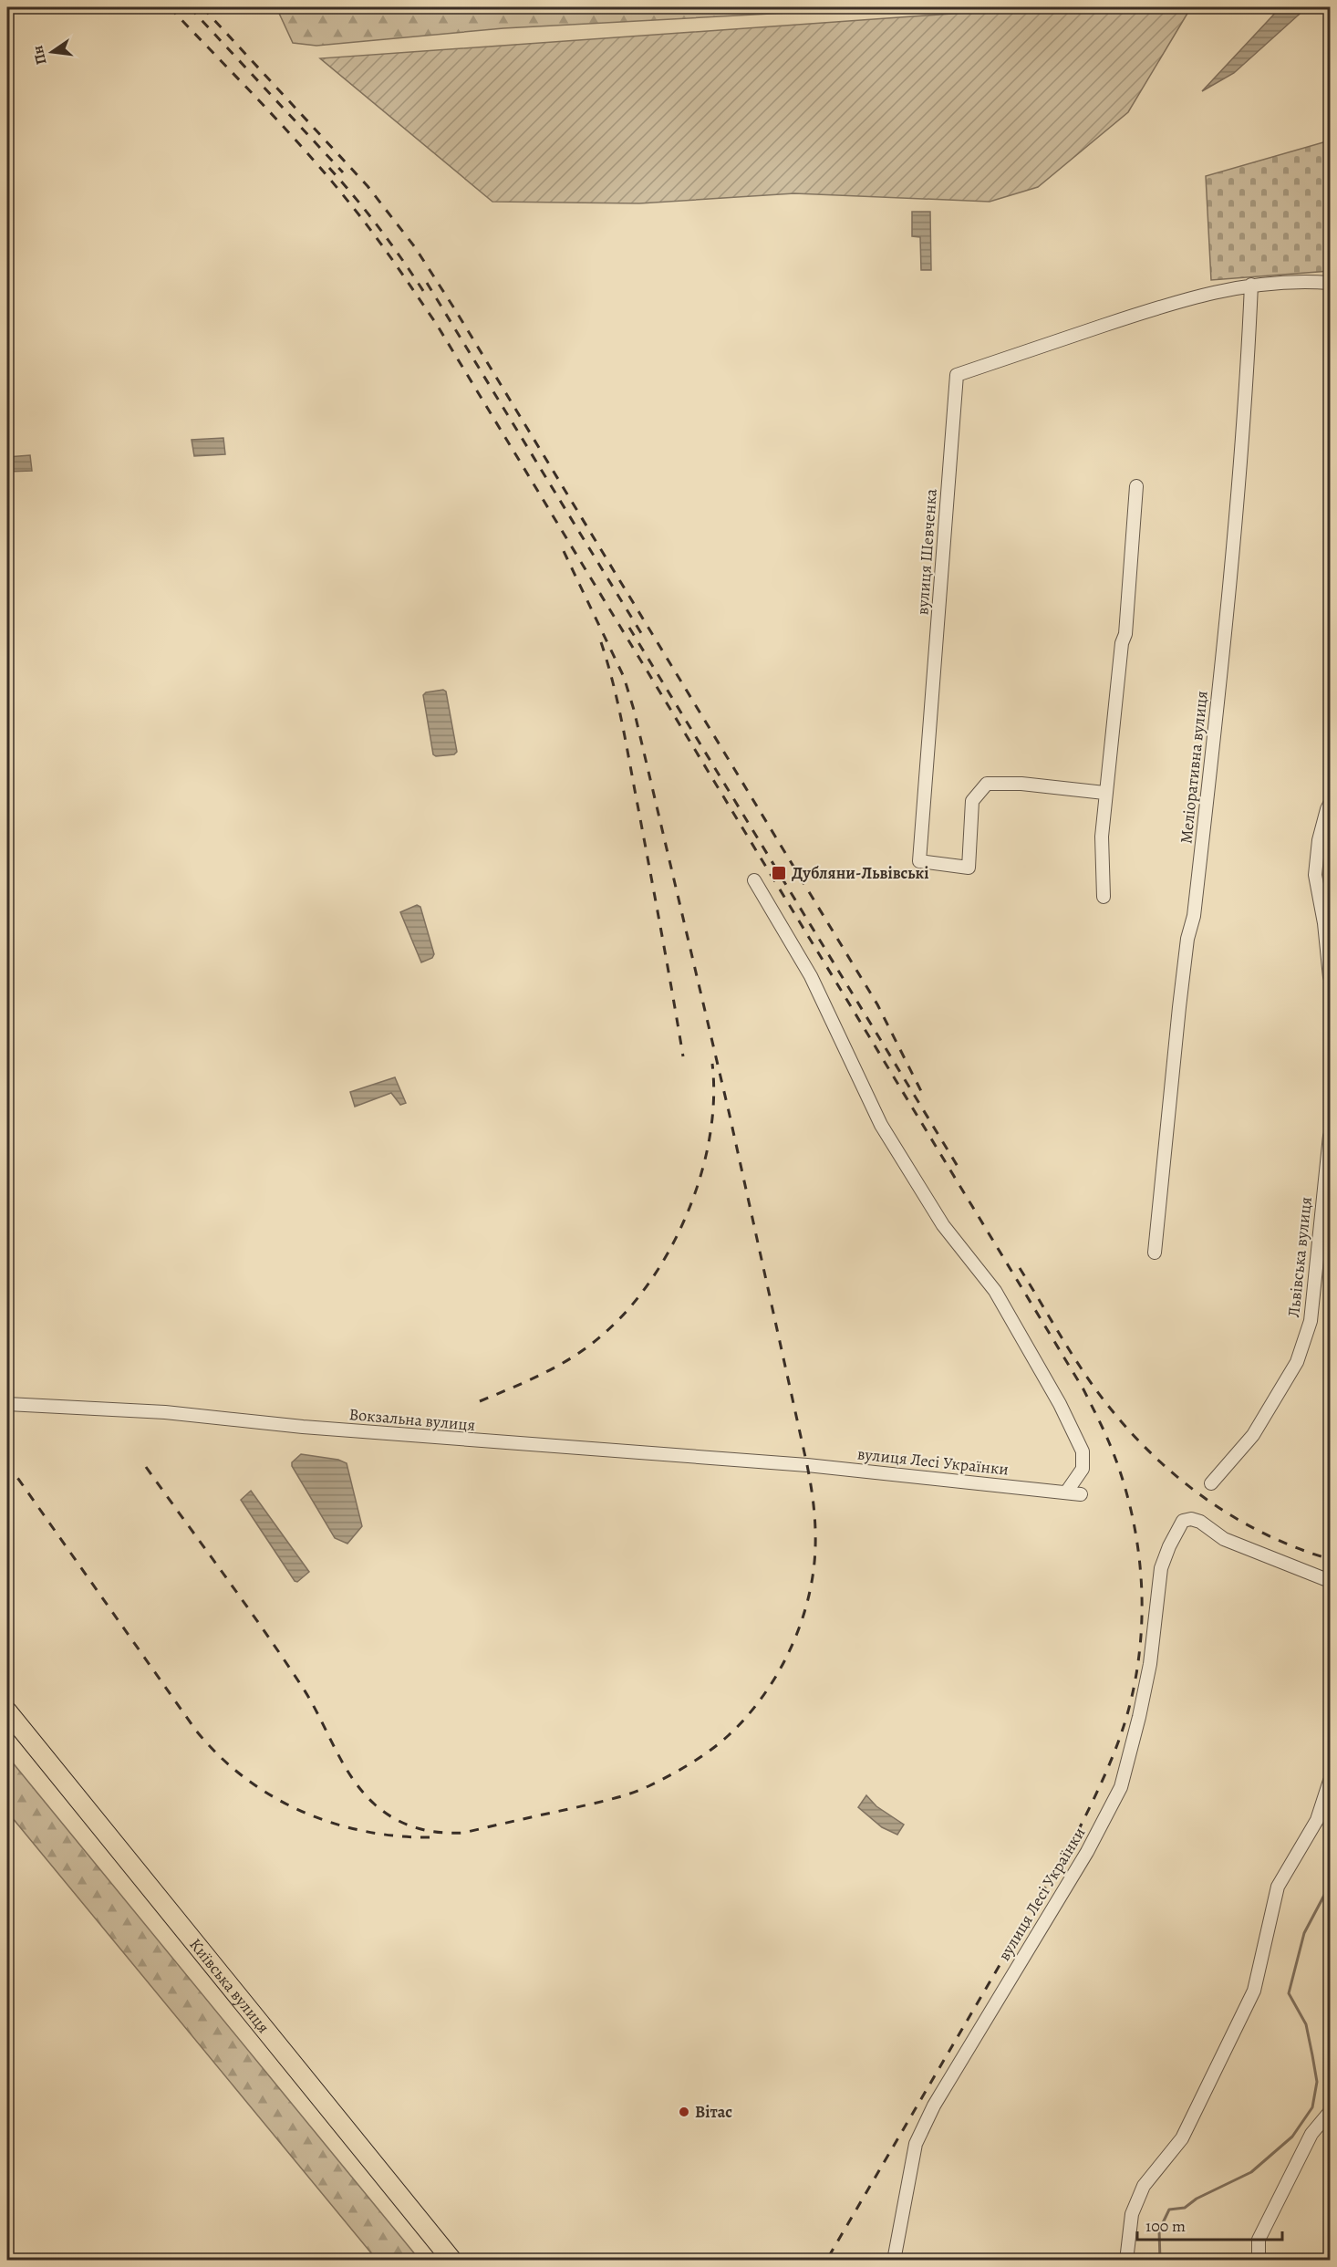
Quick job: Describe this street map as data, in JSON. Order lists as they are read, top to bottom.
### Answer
{
  "streets": {
    "highway": ["Київська вулиця"],
    "street": [
      "вулиця Шевченка",
      "Меліоративна вулиця",
      "Львівська вулиця",
      "Вокзальна вулиця",
      "вулиця Лесі Українки"
    ]
  },
  "crossings": [
    ["вулиця Шевченка", "Меліоративна вулиця"],
    ["Вокзальна вулиця", "вулиця Лесі Українки"]
  ],
  "places": {
    "transit": ["Дубляни-Львівські"],
    "other": ["Вітас"]
  },
  "scale_bar": "100 m",
  "north": "left"
}
